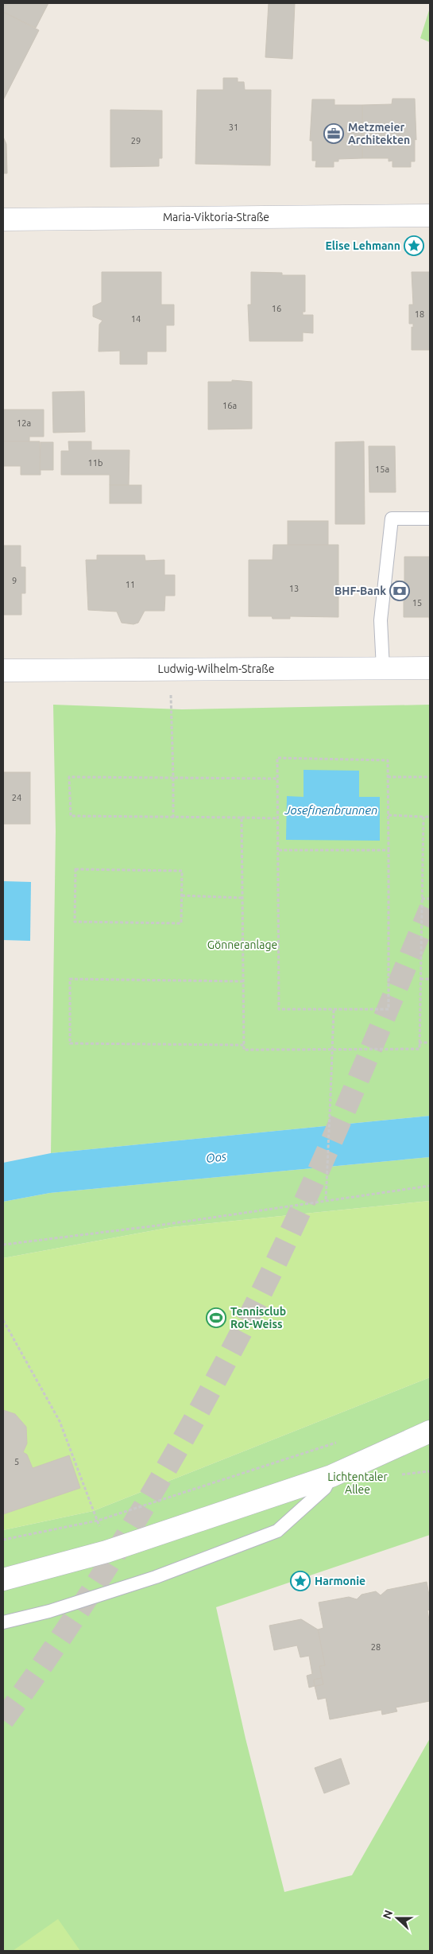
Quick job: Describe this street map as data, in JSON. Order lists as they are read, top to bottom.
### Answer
{
  "streets": {
    "street": ["Maria-Viktoria-Straße", "Ludwig-Wilhelm-Straße"]
  },
  "water": ["Josefinenbrunnen", "Oos"],
  "parks": ["Gönneranlage", "Lichtentaler Allee"],
  "places": {
    "office": ["Metzmeier Architekten"],
    "place": ["Elise Lehmann", "Harmonie"],
    "bank": ["BHF-Bank"],
    "sports": ["Tennisclub Rot-Weiss"]
  },
  "house_numbers": [
    "31",
    "29",
    "16",
    "18",
    "14",
    "16a",
    "12a",
    "11b",
    "15a",
    "9",
    "11",
    "13",
    "15",
    "24",
    "5",
    "28"
  ],
  "north": "left"
}
